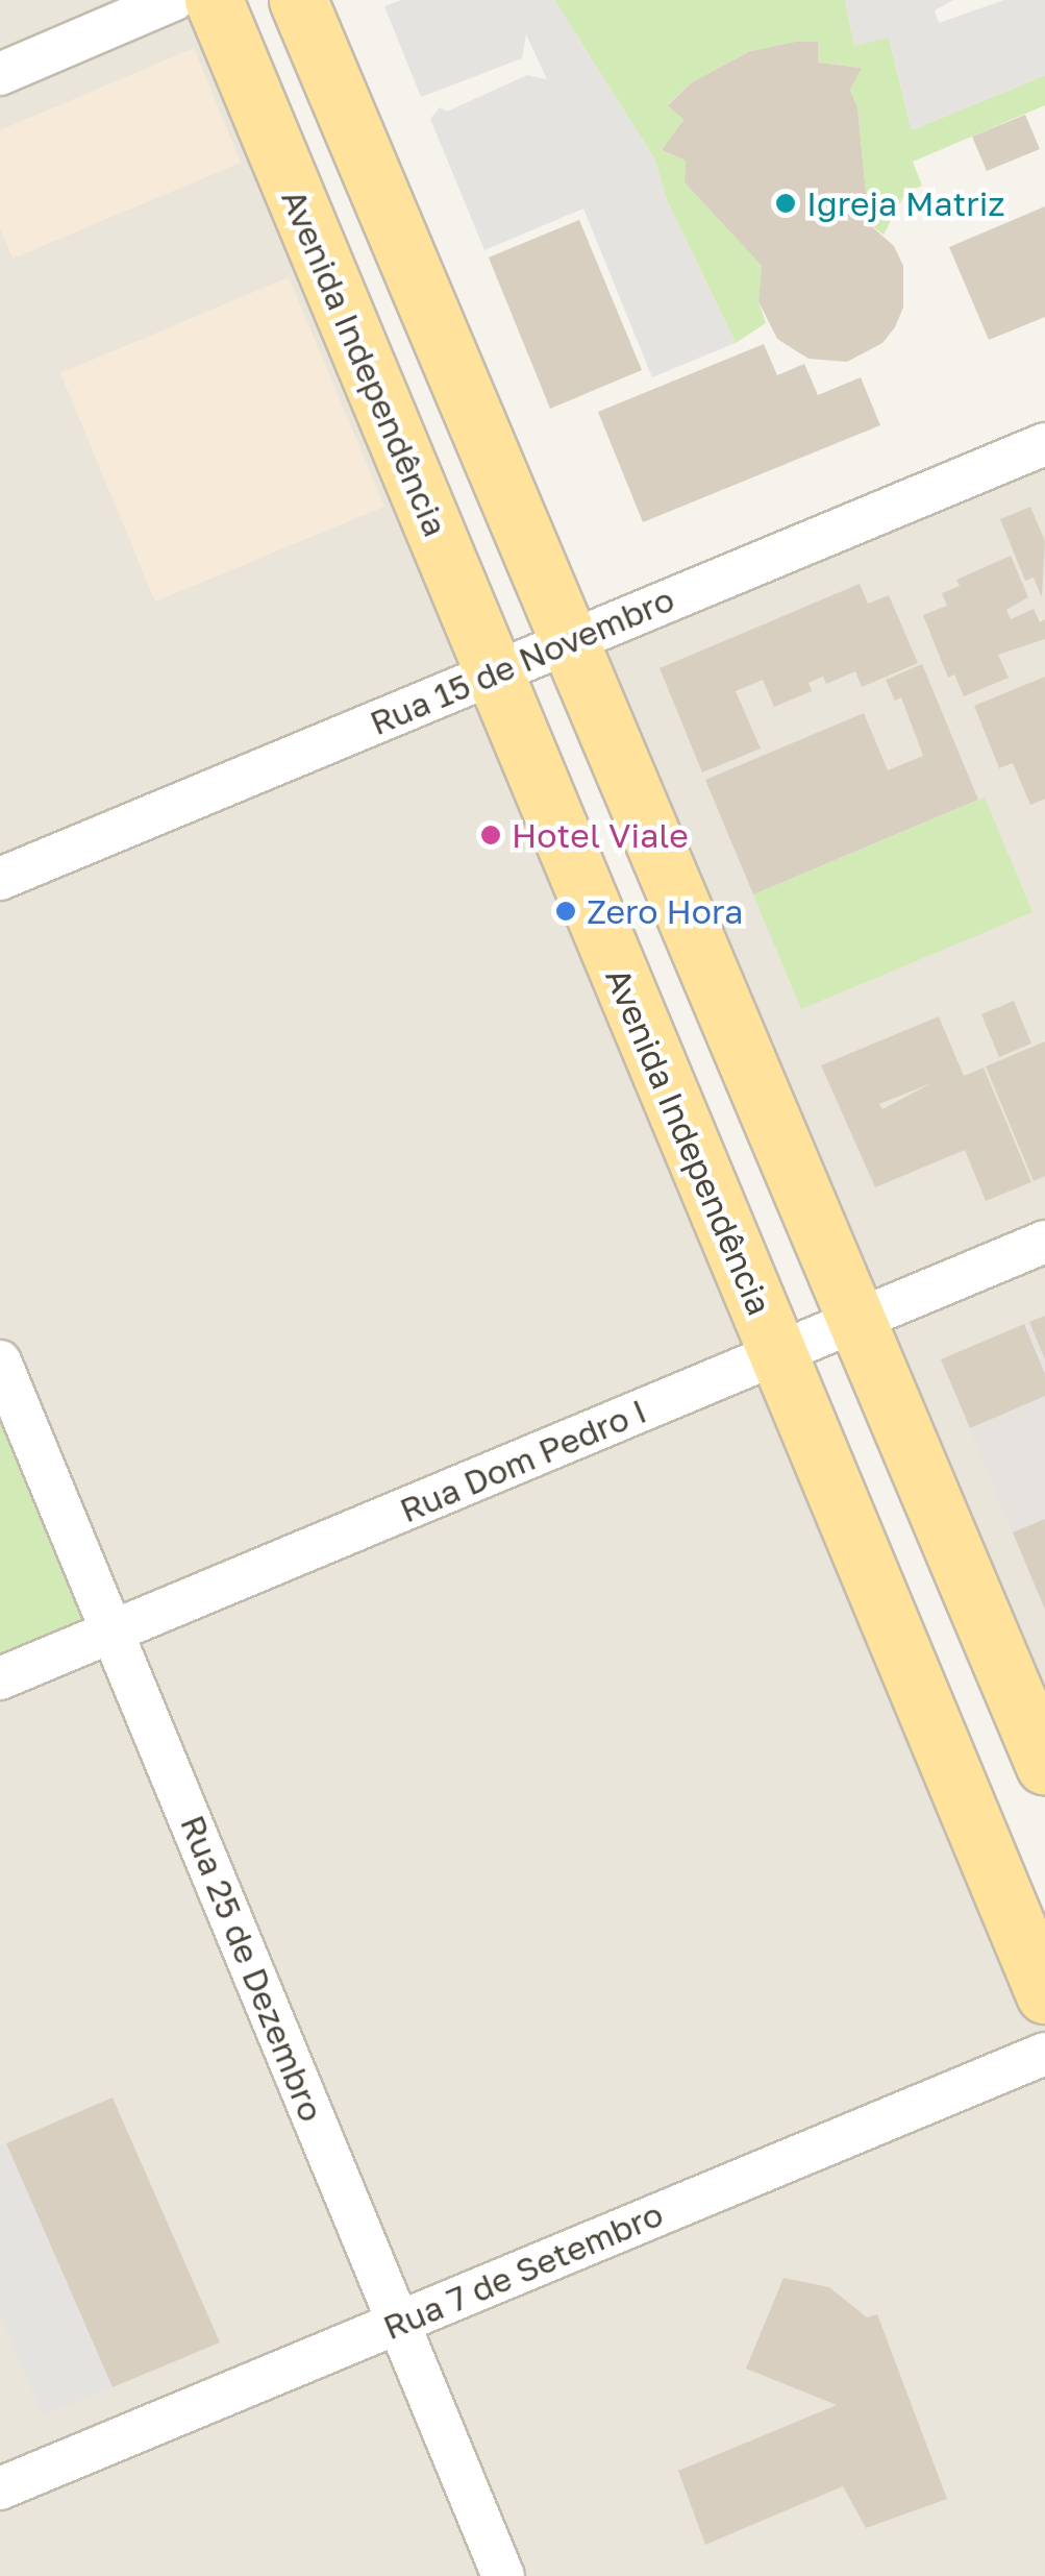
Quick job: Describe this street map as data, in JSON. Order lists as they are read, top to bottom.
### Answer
{
  "streets": {
    "main road": ["Avenida Independência"],
    "street": [
      "Rua 15 de Novembro",
      "Rua Dom Pedro I",
      "Rua 25 de Dezembro",
      "Rua 7 de Setembro"
    ]
  },
  "crossings": [
    ["Avenida Independência", "Rua 15 de Novembro"],
    ["Avenida Independência", "Rua Dom Pedro I"],
    ["Rua Dom Pedro I", "Rua 25 de Dezembro"],
    ["Rua 25 de Dezembro", "Rua 7 de Setembro"]
  ],
  "places": ["Igreja Matriz", "Hotel Viale", "Zero Hora"]
}
